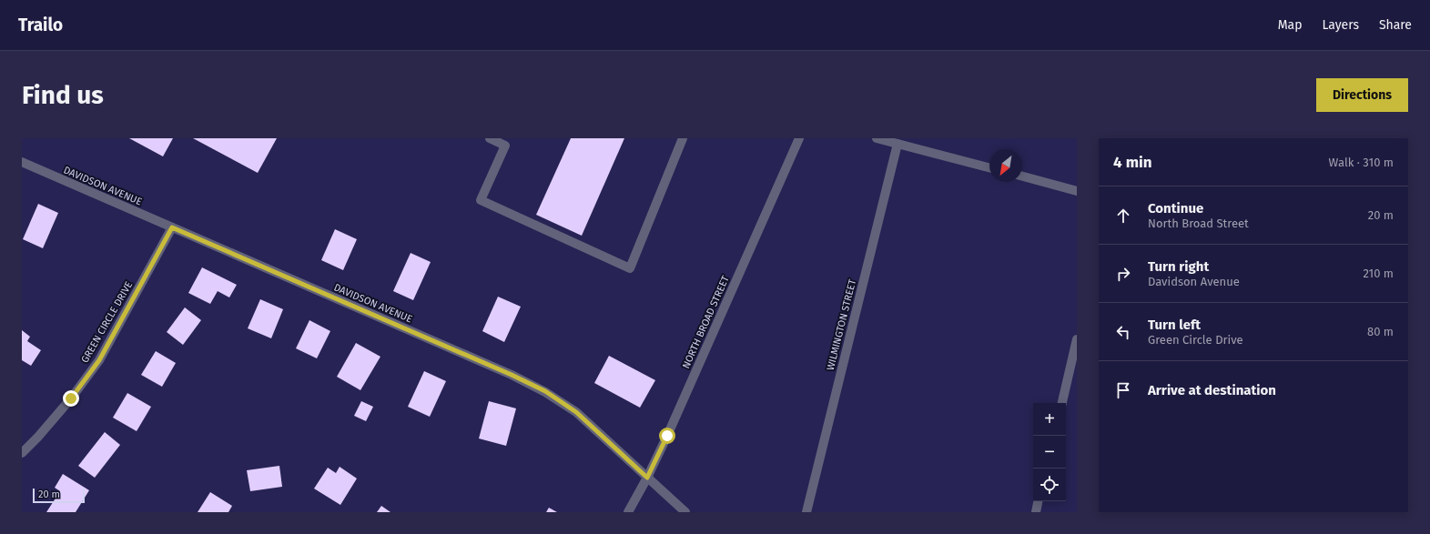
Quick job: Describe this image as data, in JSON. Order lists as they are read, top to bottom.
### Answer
{
  "streets": {
    "street": [
      "DAVIDSON AVENUE",
      "GREEN CIRCLE DRIVE",
      "NORTH BROAD STREET",
      "WILMINGTON STREET"
    ]
  },
  "crossings": [
    ["DAVIDSON AVENUE", "GREEN CIRCLE DRIVE"],
    ["DAVIDSON AVENUE", "NORTH BROAD STREET"]
  ],
  "scale_bar": "20 m",
  "north": "bottom left",
  "page": {
    "header": "Trailo",
    "nav": ["Map", "Layers", "Share"],
    "buttons": "Directions",
    "title": "Find us",
    "heading": ["4 min", "Walk · 310 m"],
    "list": [
      ["Continue", "North Broad Street", "20 m"],
      ["Turn right", "Davidson Avenue", "210 m"],
      ["Turn left", "Green Circle Drive", "80 m"],
      "Arrive at destination"
    ],
    "map_buttons": ["+", "−"],
    "scale": "20 m"
  }
}
